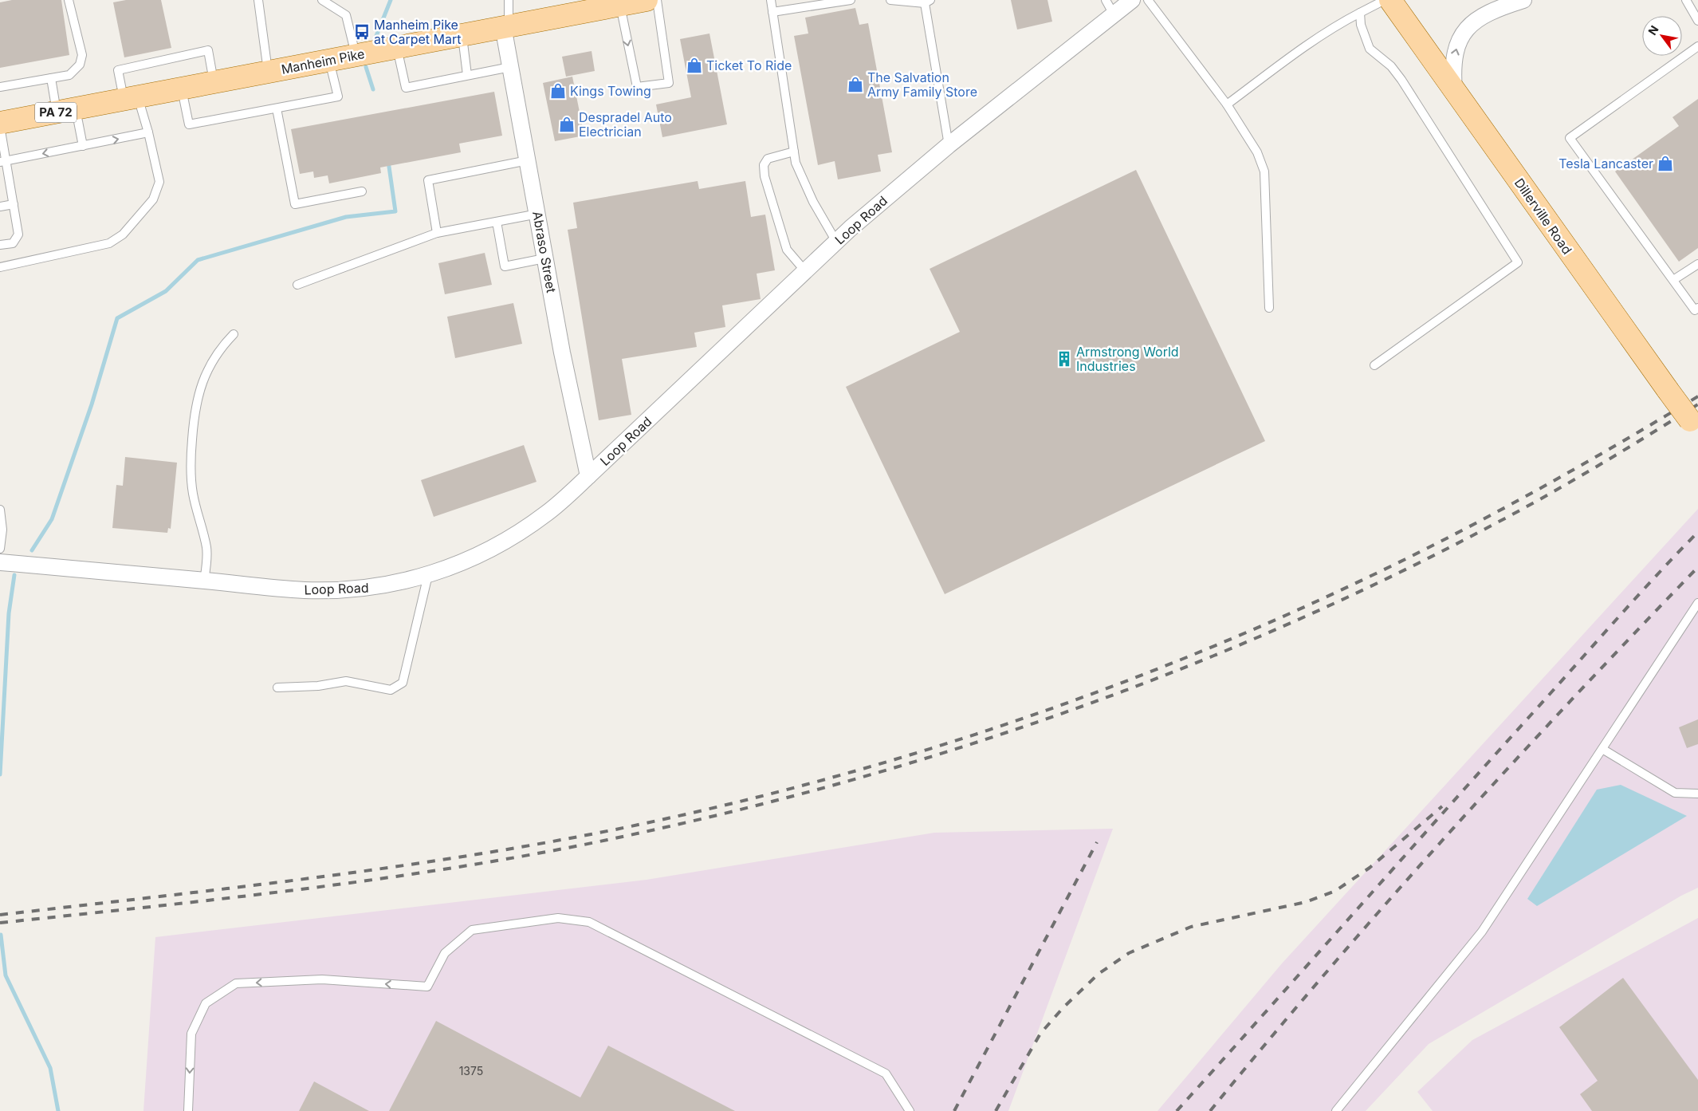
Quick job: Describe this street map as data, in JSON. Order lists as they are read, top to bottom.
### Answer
{
  "streets": {
    "main road": ["Manheim Pike", "PA 72", "Dillerville Road"],
    "street": ["Loop Road", "Abraso Street"]
  },
  "crossings": [
    ["Manheim Pike", "Abraso Street"],
    ["Loop Road", "Abraso Street"]
  ],
  "places": {
    "bus stop": ["Manheim Pike at Carpet Mart"],
    "shop": [
      "Ticket To Ride",
      "The Salvation Army Family Store",
      "Kings Towing",
      "Despradel Auto Electrician",
      "Tesla Lancaster"
    ],
    "building": ["Armstrong World Industries"]
  },
  "house_numbers": ["1375"],
  "north": "top left"
}
